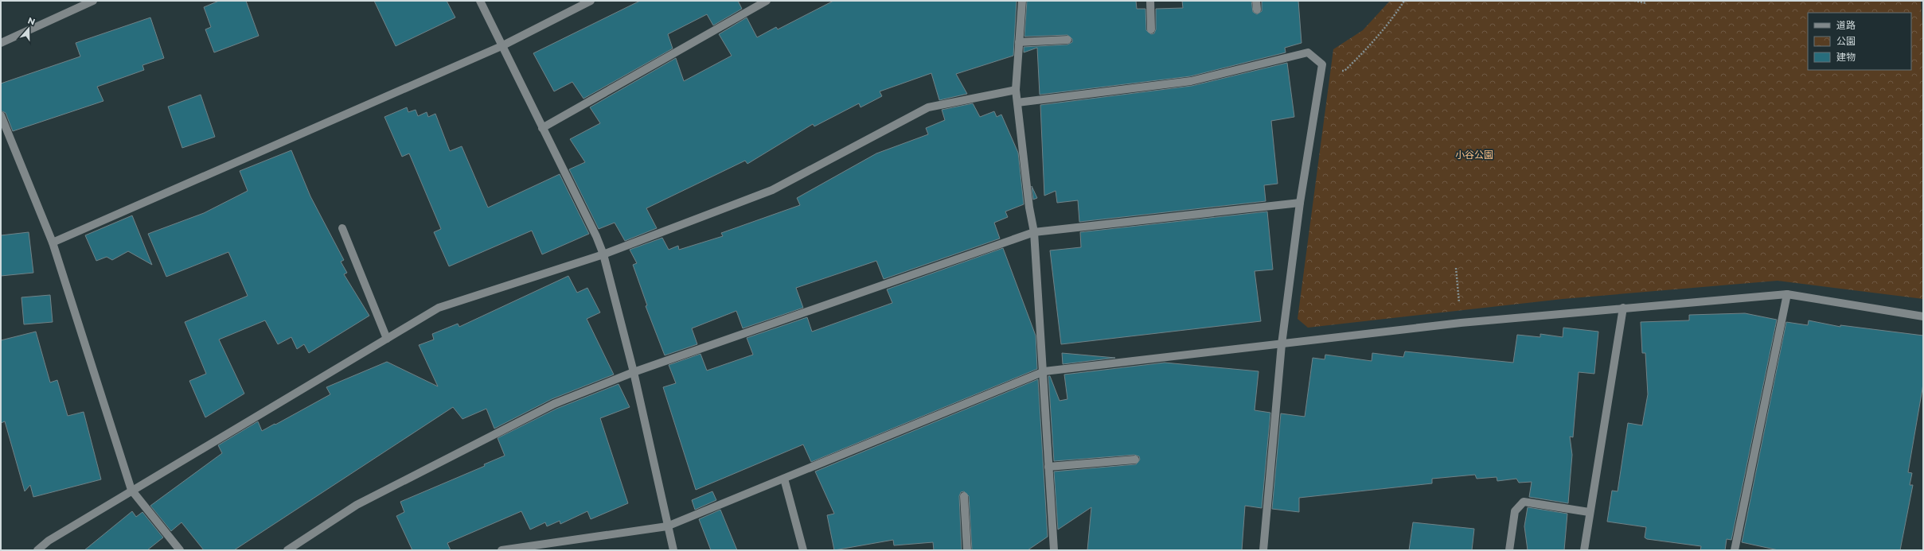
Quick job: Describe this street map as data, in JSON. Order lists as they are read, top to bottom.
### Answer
{
  "parks": ["小谷公園"],
  "legend": ["道路", "公園", "建物"],
  "north": "top"
}
